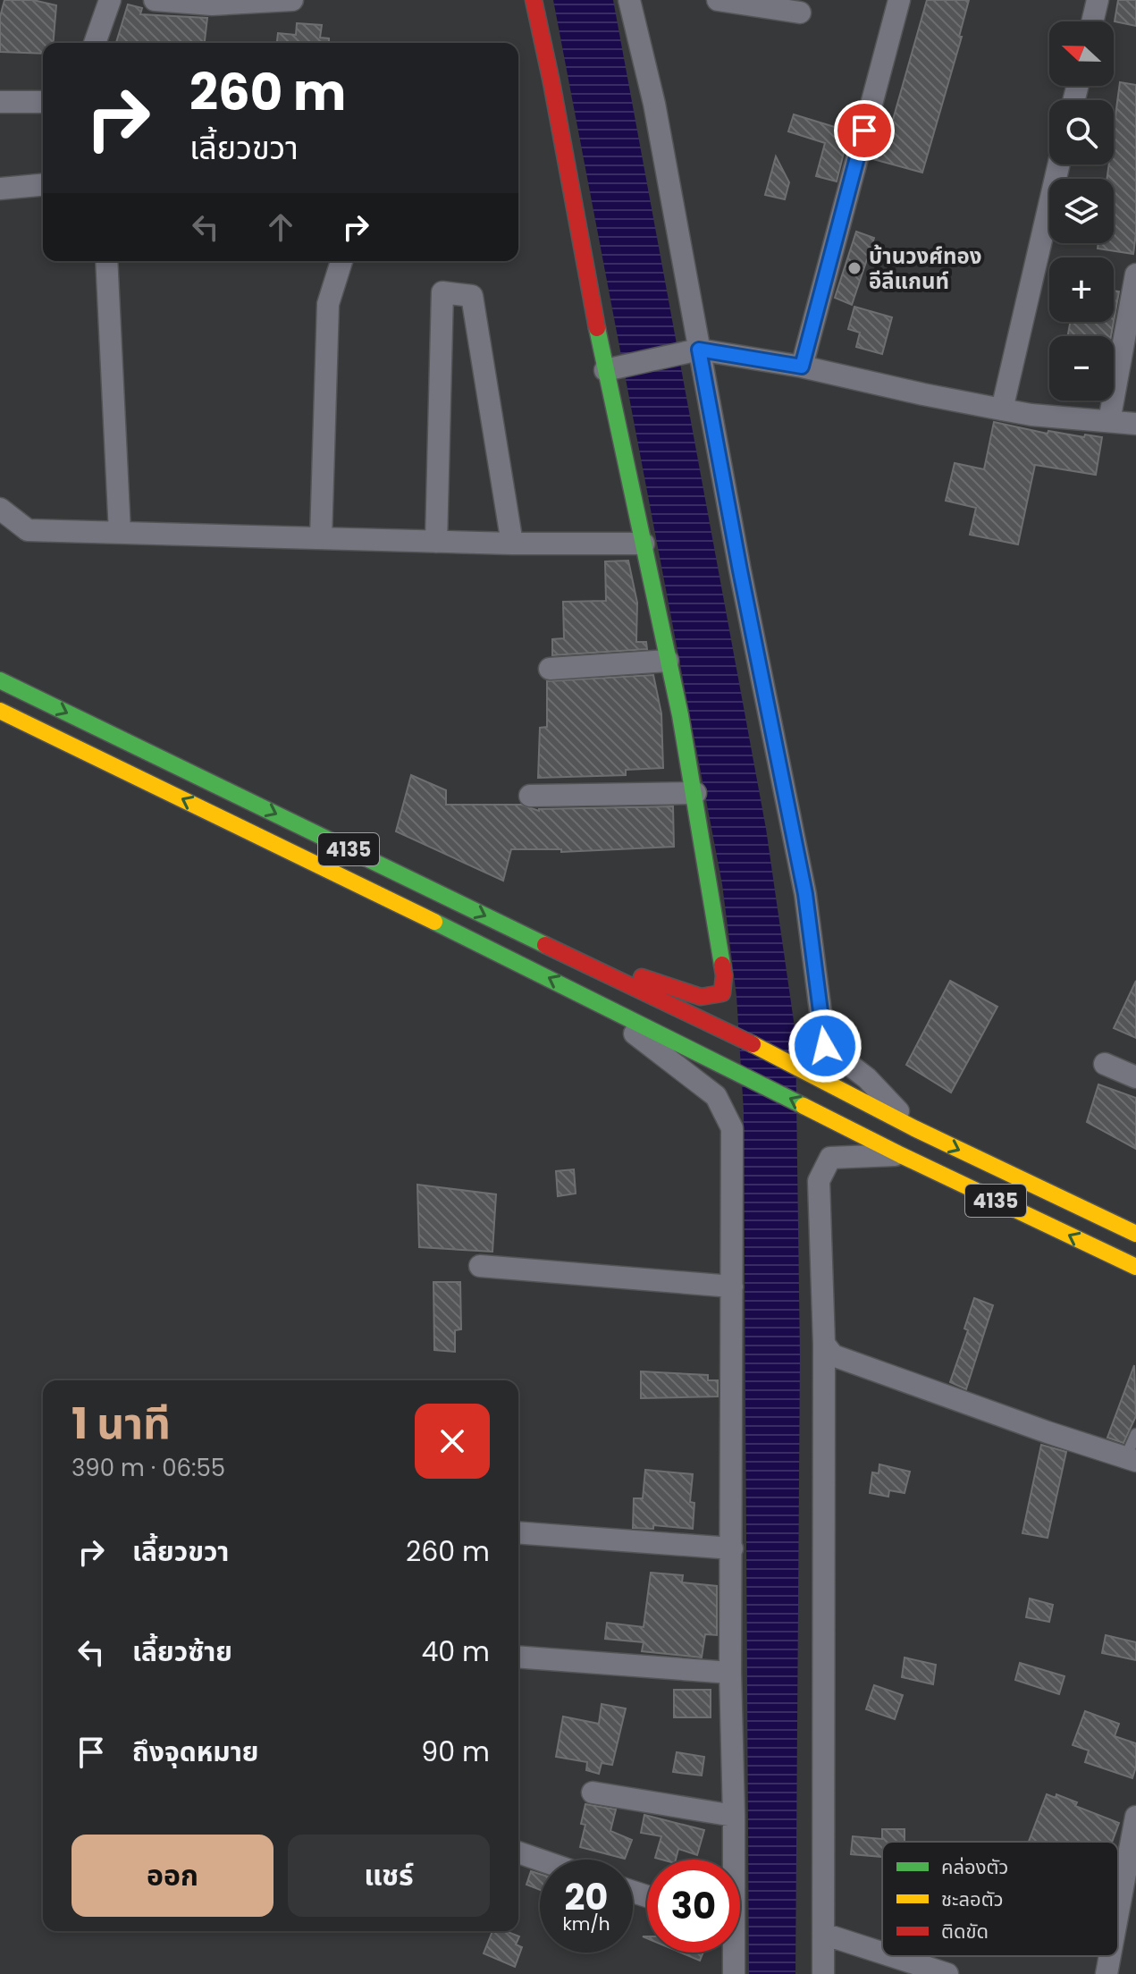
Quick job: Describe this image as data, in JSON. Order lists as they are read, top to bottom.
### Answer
{
  "streets": {
    "main road": ["4135"]
  },
  "places": ["บ้านวงศ์ทอง อีลีแกนท์"],
  "legend": ["คล่องตัว", "ชะลอตัว", "ติดขัด"],
  "north": "left",
  "page": {
    "map_buttons": ["+", "−"],
    "turn": ["260 m", "เลี้ยวขวา"],
    "heading": ["1 นาที", "390 m · 06:55"],
    "list": [
      {
        "name": "เลี้ยวขวา",
        "value": "260 m"
      },
      {
        "name": "เลี้ยวซ้าย",
        "value": "40 m"
      },
      {
        "name": "ถึงจุดหมาย",
        "value": "90 m"
      }
    ],
    "buttons": ["ออก", "แชร์"],
    "speed": "20 km/h",
    "limit": "30"
  }
}
